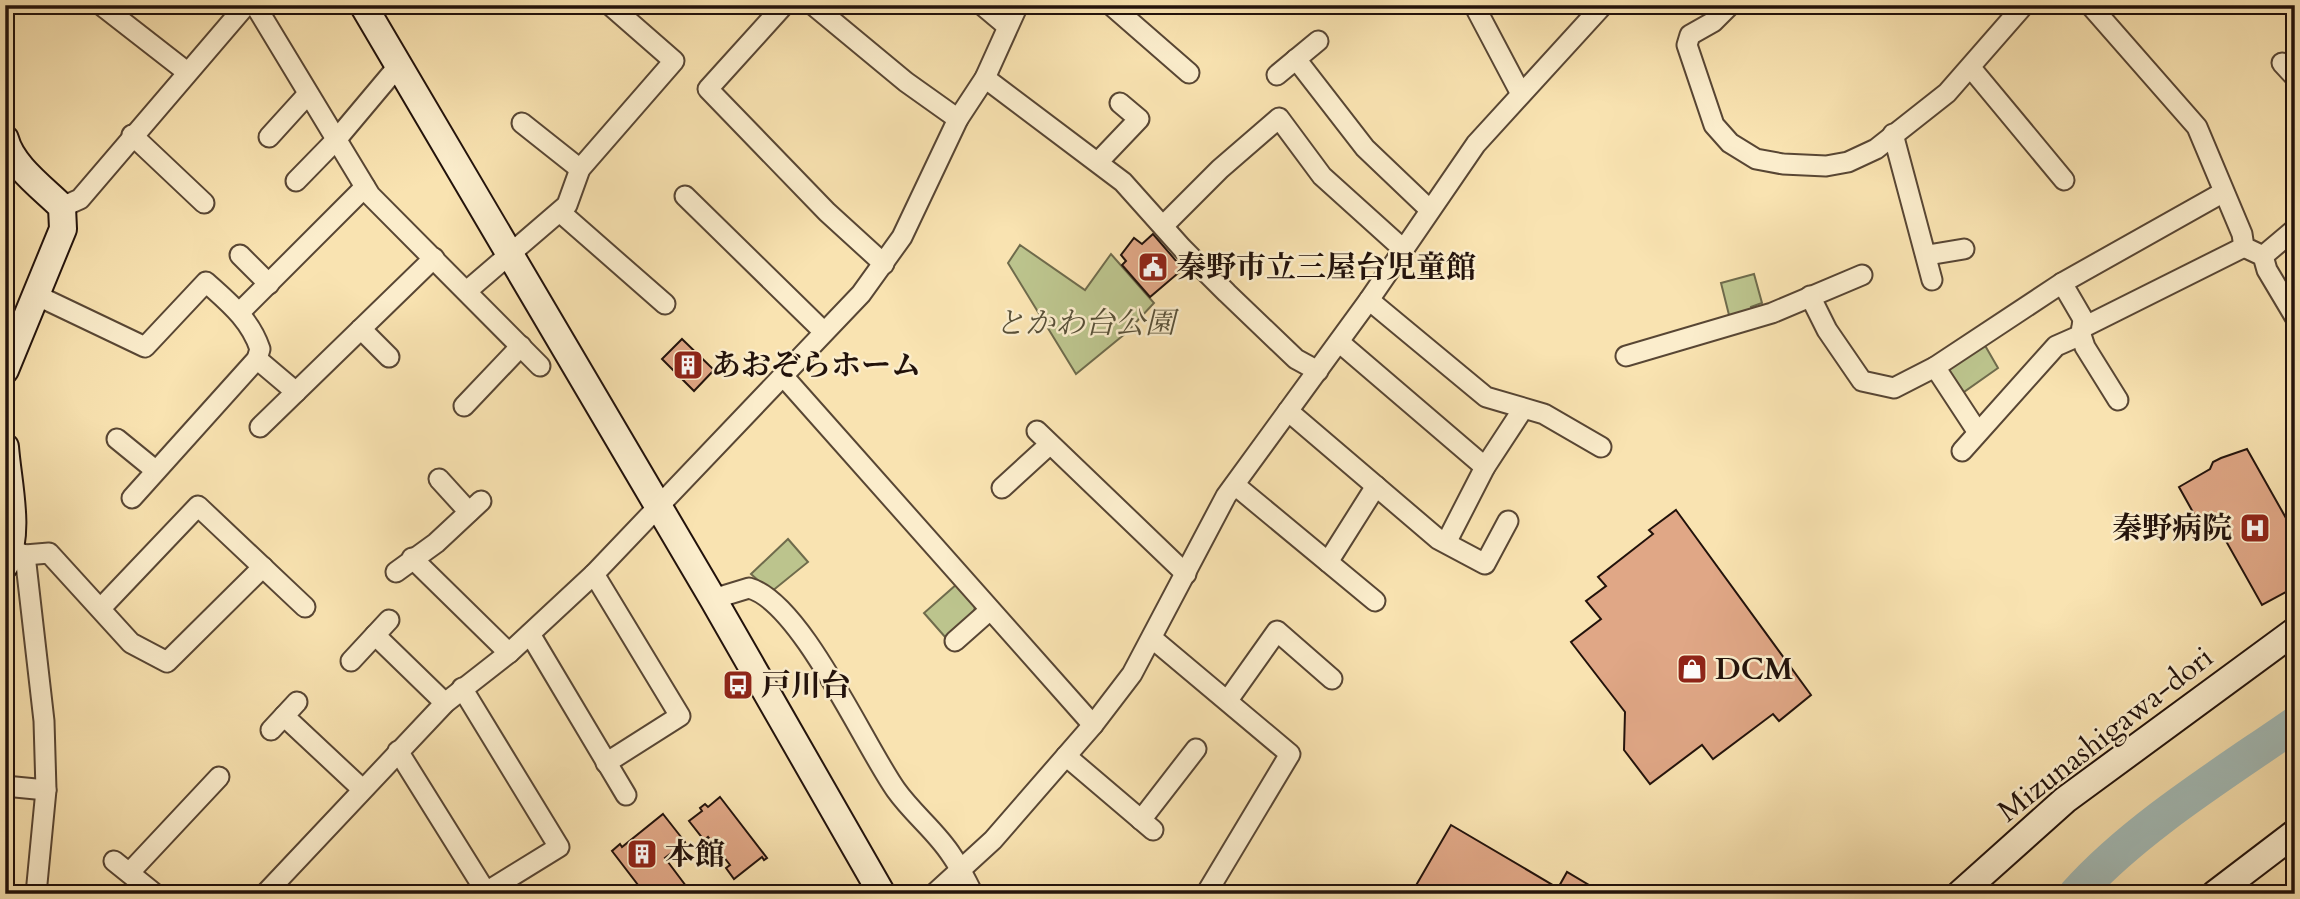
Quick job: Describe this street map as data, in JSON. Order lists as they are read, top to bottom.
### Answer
{
  "streets": {
    "street": ["Mizunashigawa-dori"]
  },
  "parks": ["とかわ台公園"],
  "places": {
    "public building": ["秦野市立三屋台児童館"],
    "building": ["あおぞらホーム", "本館"],
    "hospital": ["秦野病院"],
    "shop": ["DCM"],
    "bus stop": ["戸川台"]
  }
}
